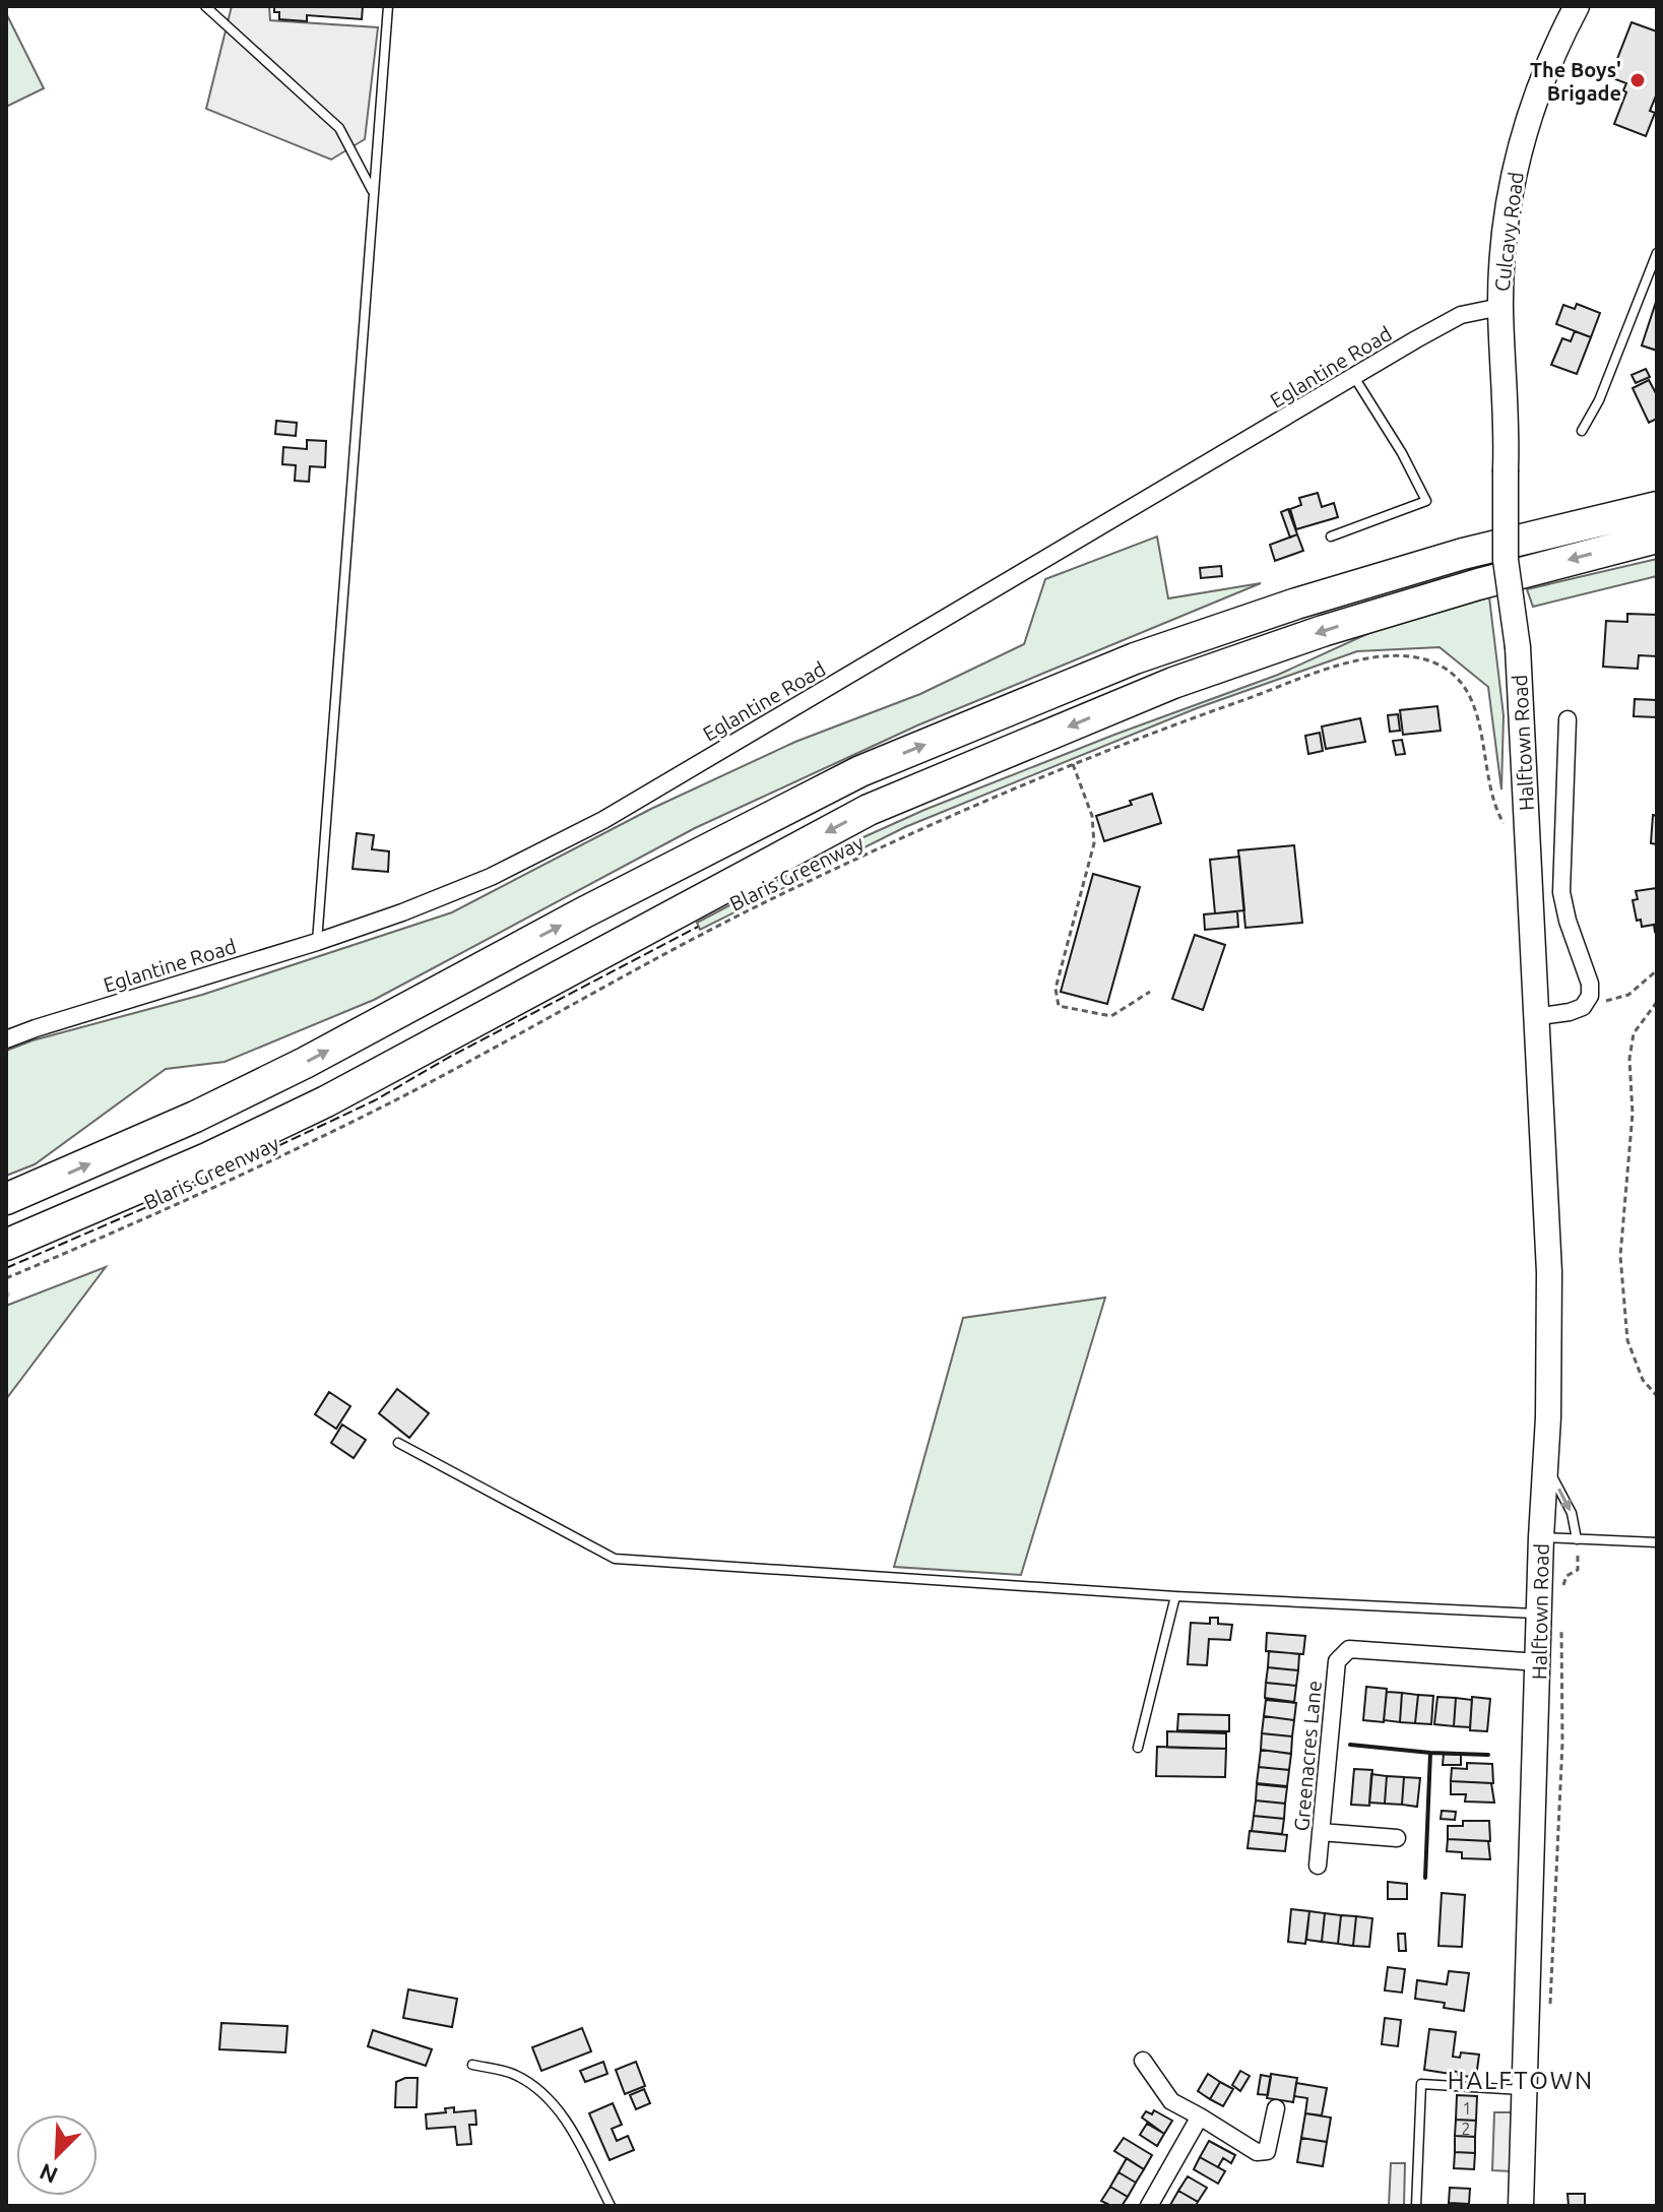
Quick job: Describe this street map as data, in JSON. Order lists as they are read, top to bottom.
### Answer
{
  "streets": {
    "street": [
      "Culcavy Road",
      "Eglantine Road",
      "Halftown Road",
      "Greenacres Lane"
    ],
    "path": ["Blaris Greenway"]
  },
  "crossings": [
    ["Culcavy Road", "Eglantine Road"],
    ["Culcavy Road", "Halftown Road"],
    ["Halftown Road", "Blaris Greenway"],
    ["Halftown Road", "Greenacres Lane"]
  ],
  "districts": ["HALFTOWN"],
  "places": ["The Boys' Brigade"],
  "house_numbers": ["1", "2"],
  "north": "bottom left"
}
